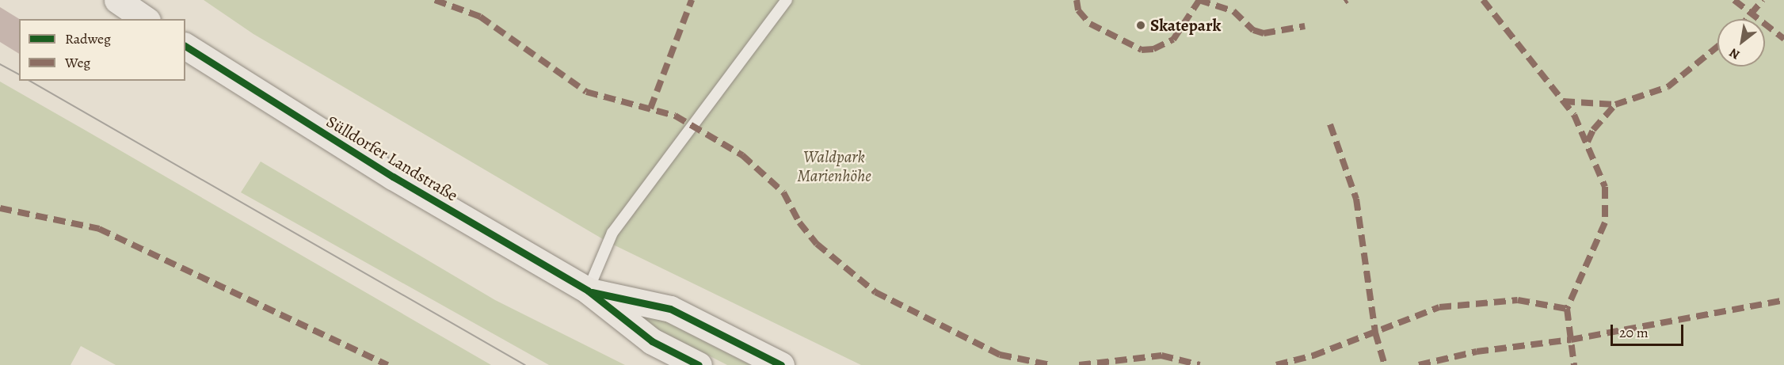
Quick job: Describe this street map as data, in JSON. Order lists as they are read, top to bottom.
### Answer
{
  "streets": {
    "main road": ["Sülldorfer Landstraße"]
  },
  "parks": ["Waldpark Marienhöhe"],
  "places": ["Skatepark"],
  "legend": ["Radweg", "Weg"],
  "scale_bar": "20 m",
  "north": "bottom left"
}
